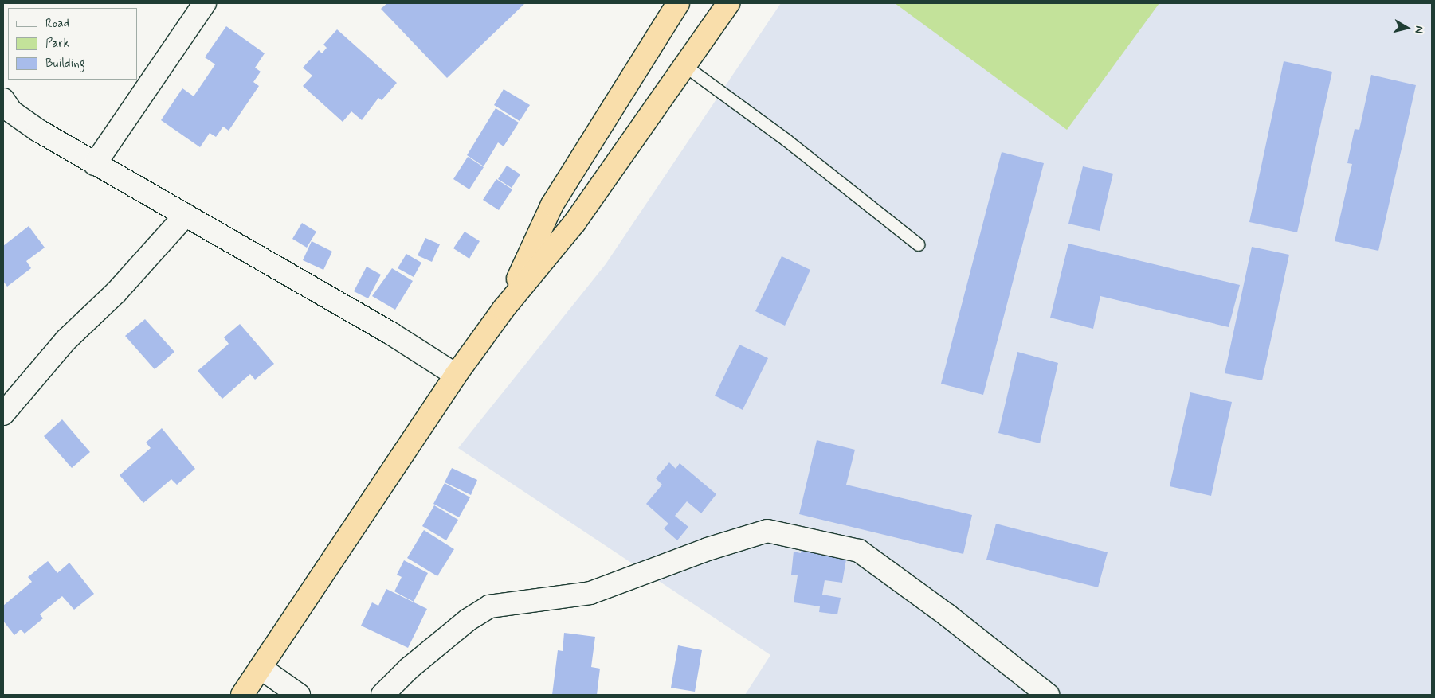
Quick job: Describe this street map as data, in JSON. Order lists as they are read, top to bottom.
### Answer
{
  "legend": ["Road", "Park", "Building"],
  "north": "right"
}
